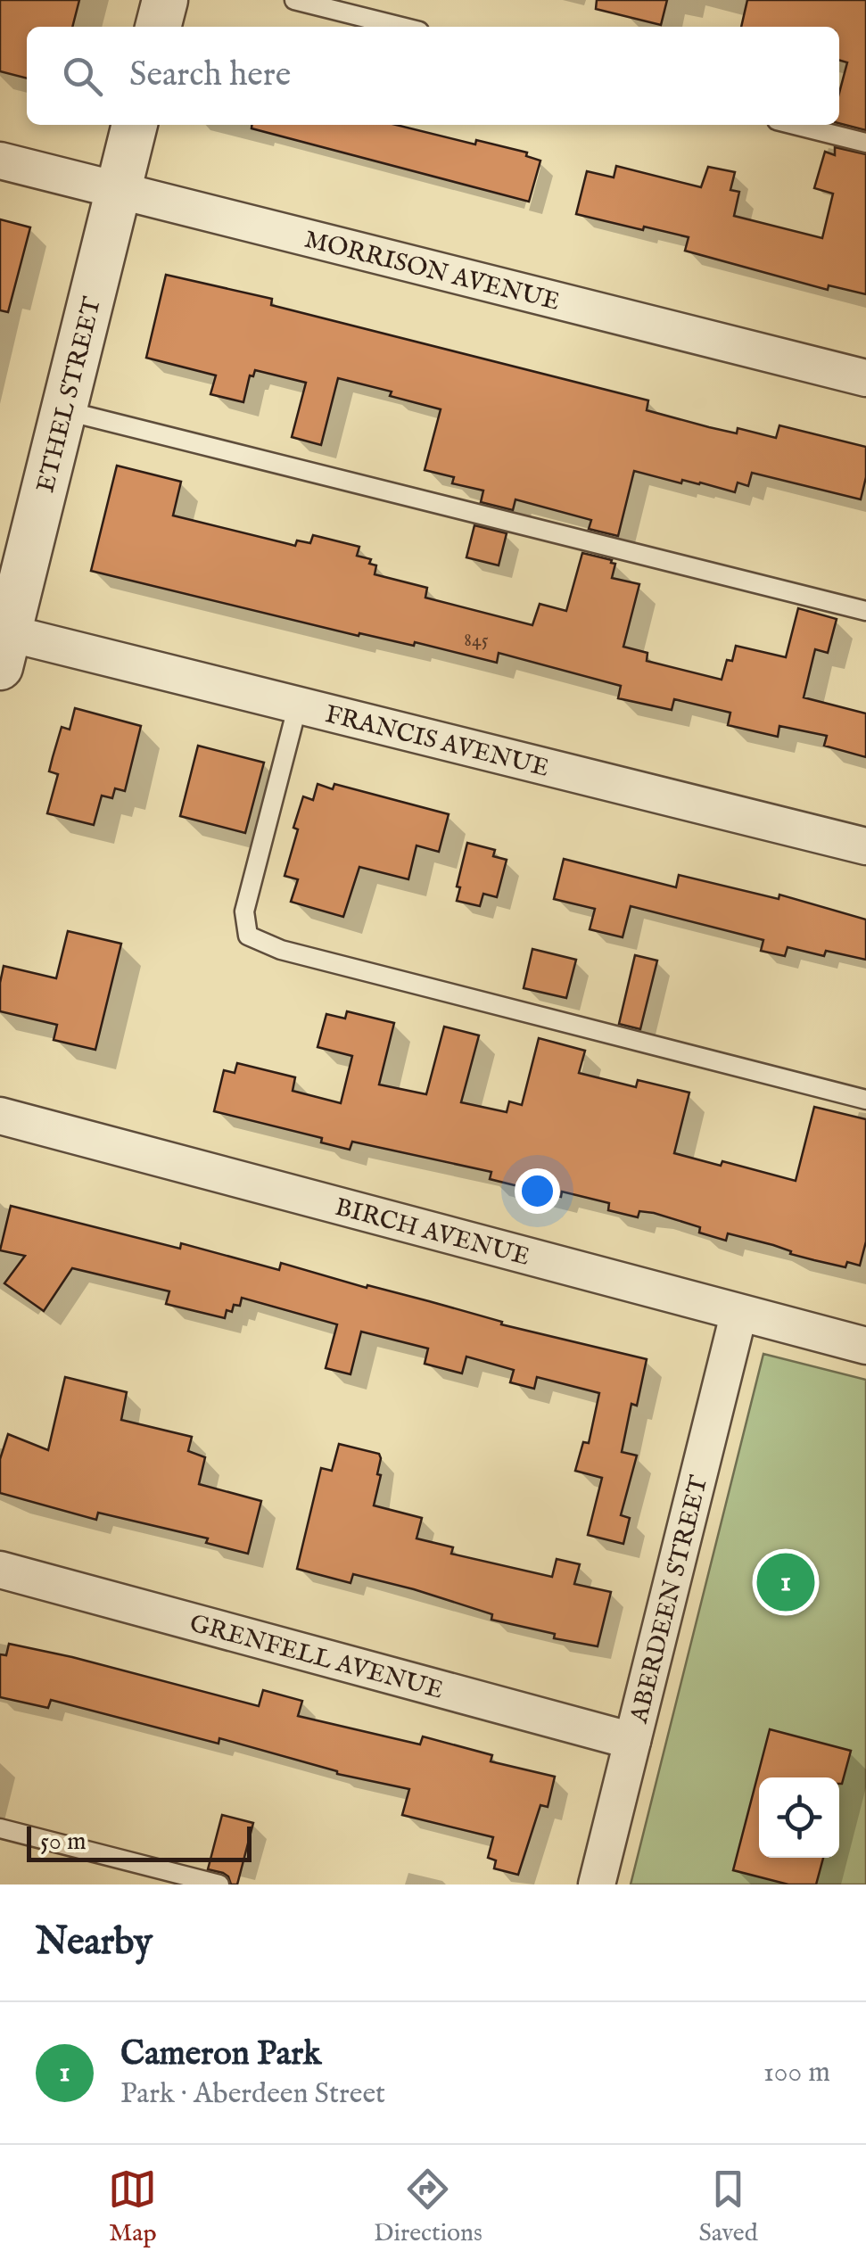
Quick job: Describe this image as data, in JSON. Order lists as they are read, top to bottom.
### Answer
{
  "streets": {
    "street": [
      "MORRISON AVENUE",
      "ETHEL STREET",
      "FRANCIS AVENUE",
      "BIRCH AVENUE",
      "ABERDEEN STREET",
      "GRENFELL AVENUE"
    ]
  },
  "crossings": [
    ["MORRISON AVENUE", "ETHEL STREET"],
    ["ETHEL STREET", "FRANCIS AVENUE"],
    ["BIRCH AVENUE", "ABERDEEN STREET"],
    ["ABERDEEN STREET", "GRENFELL AVENUE"]
  ],
  "house_numbers": ["845"],
  "scale_bar": "50 m",
  "page": {
    "search": "Search here",
    "pins": "1",
    "scale": "50 m",
    "heading": "Nearby",
    "list": [
      {
        "mark": "1",
        "name": "Cameron Park",
        "note": "Park · Aberdeen Street",
        "value": "100 m"
      }
    ],
    "nav": ["Map", "Directions", "Saved"]
  }
}
